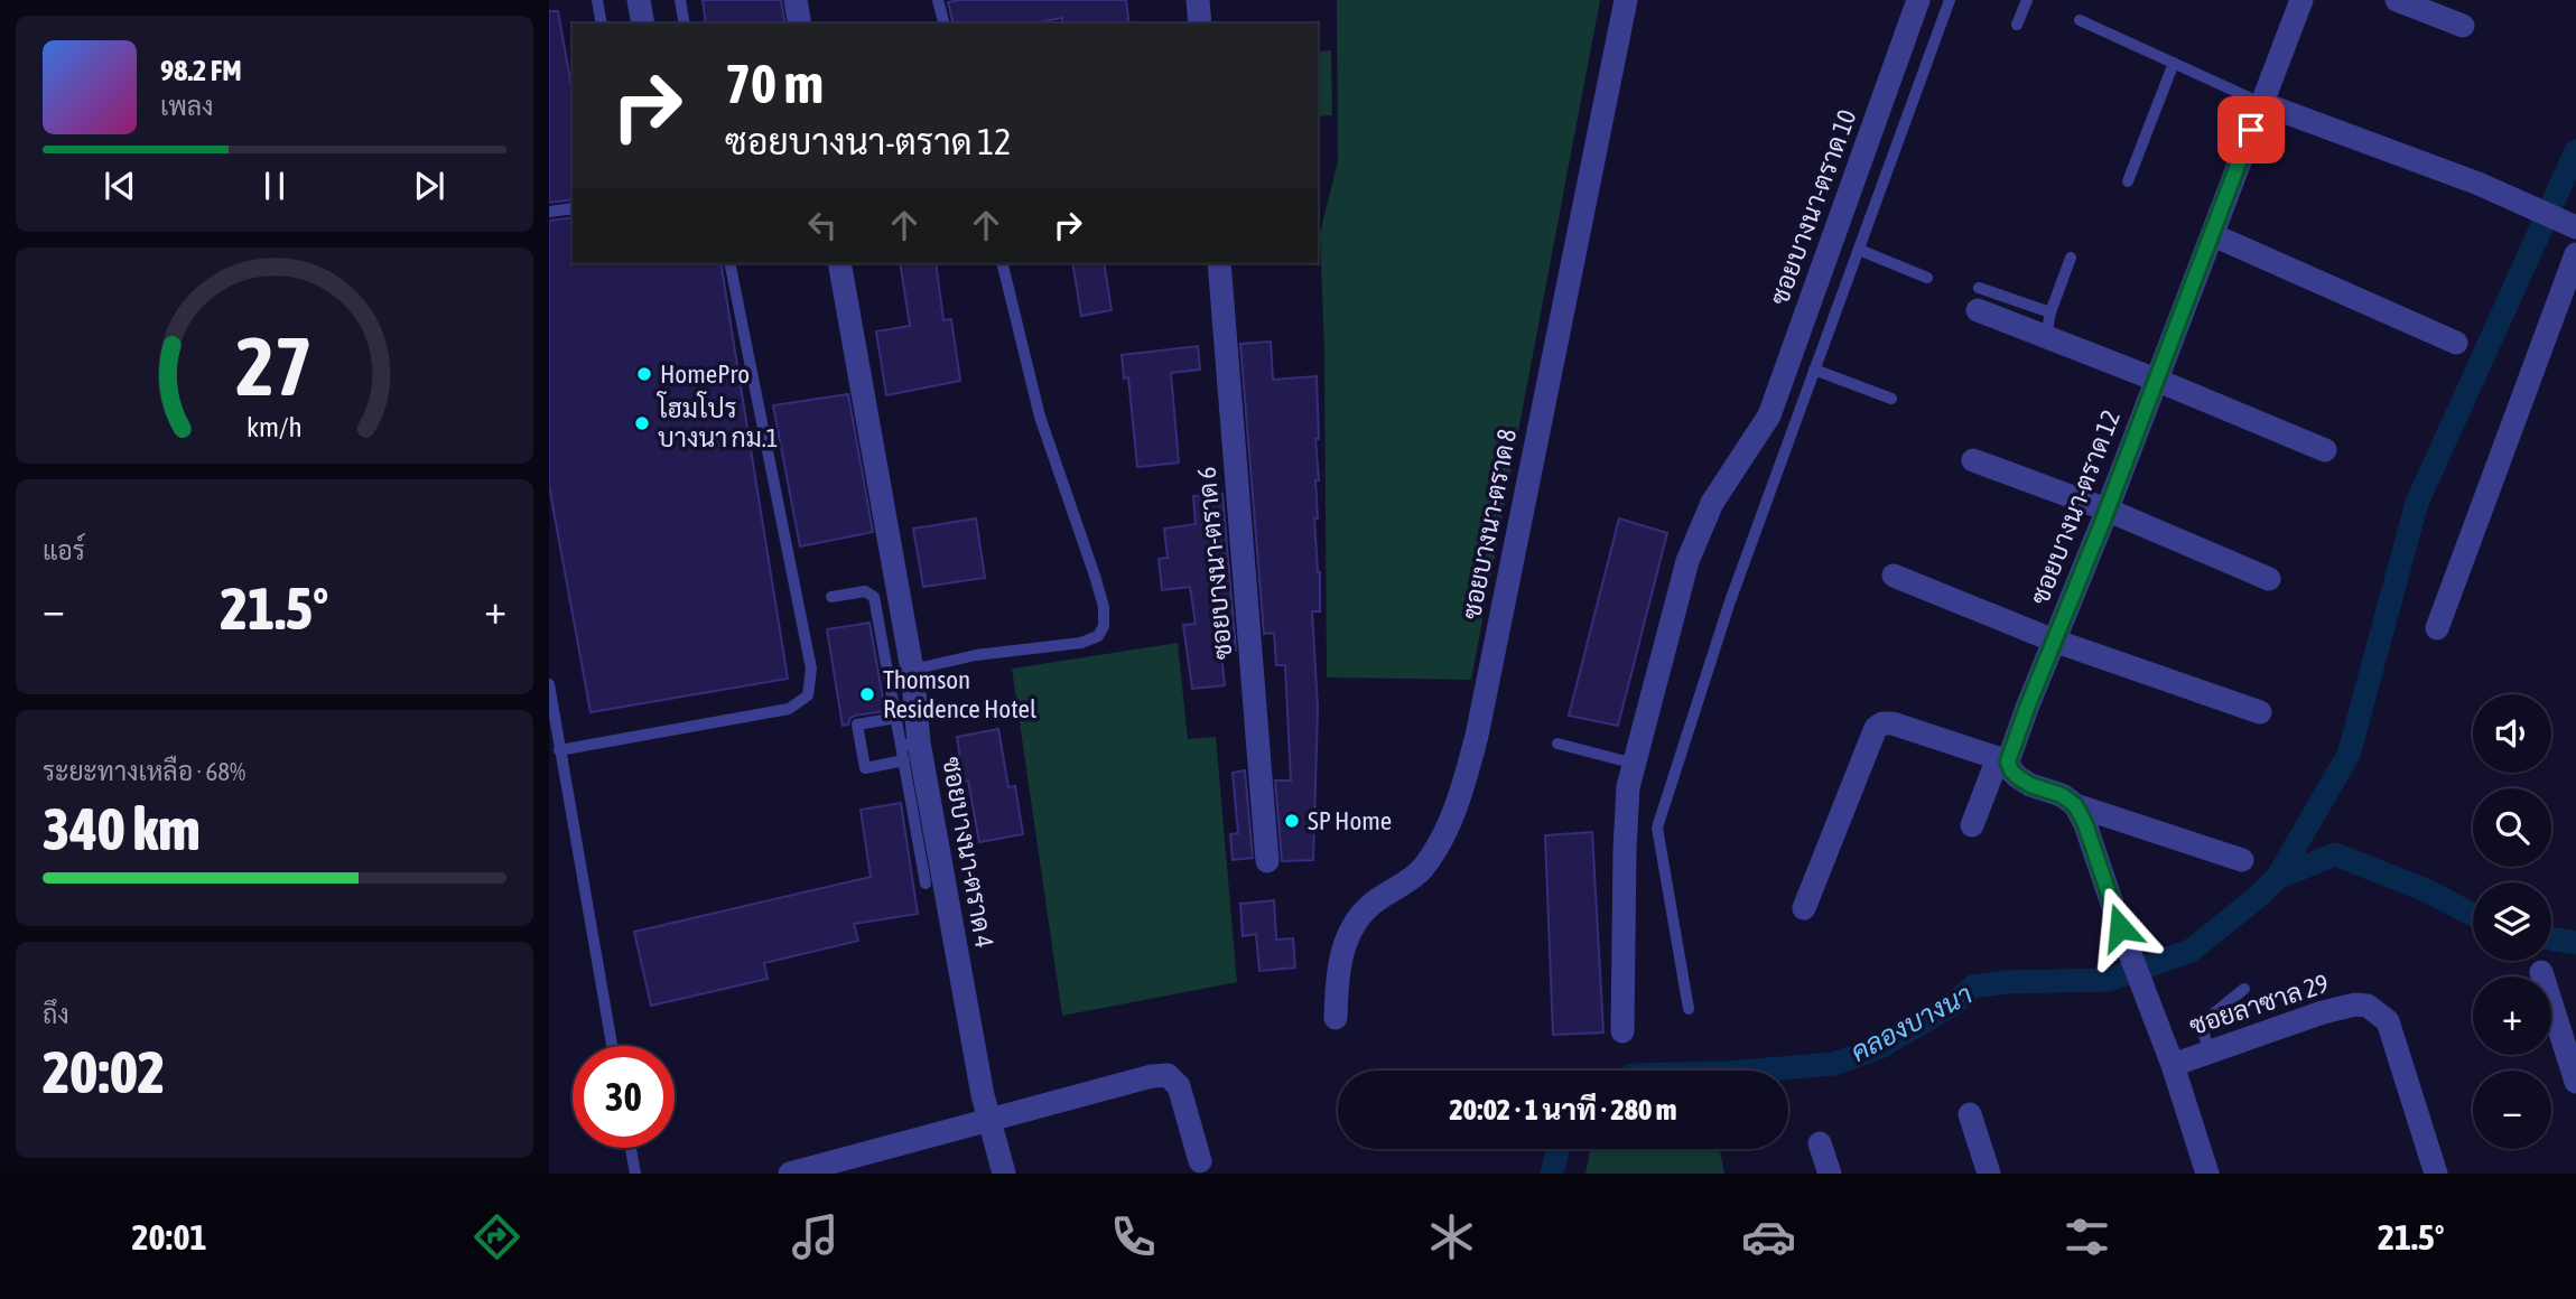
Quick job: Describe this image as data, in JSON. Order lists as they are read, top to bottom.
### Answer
{
  "streets": {
    "street": [
      "ซอยบางนา-ตราด 10",
      "ซอยบางนา-ตราด 12",
      "ซอยบางนา-ตราด 8",
      "ซอยบางนา-ตราด 6",
      "ซอยบางนา-ตราด 4",
      "ซอยลาซาล 29"
    ]
  },
  "water": ["คลองบางนา"],
  "places": [
    "HomePro",
    "โฮมโปร บางนา กม.1",
    "Thomson Residence Hotel",
    "SP Home"
  ],
  "page": {
    "turn": ["70 m", "ซอยบางนา-ตราด 12"],
    "song": ["98.2 FM", "เพลง"],
    "tile": [
      "แอร์",
      ["ระยะทางเหลือ · 68%", "340 km"],
      ["ถึง", "20:02"]
    ],
    "heat": ["−", "21.5°", "+"],
    "map_buttons": ["+", "−"],
    "limit": "30",
    "trip": "20:02 · 1 นาที · 280 m",
    "tabs": ["20:01", "21.5°"],
    "gauge": ["27", "km/h"]
  }
}
